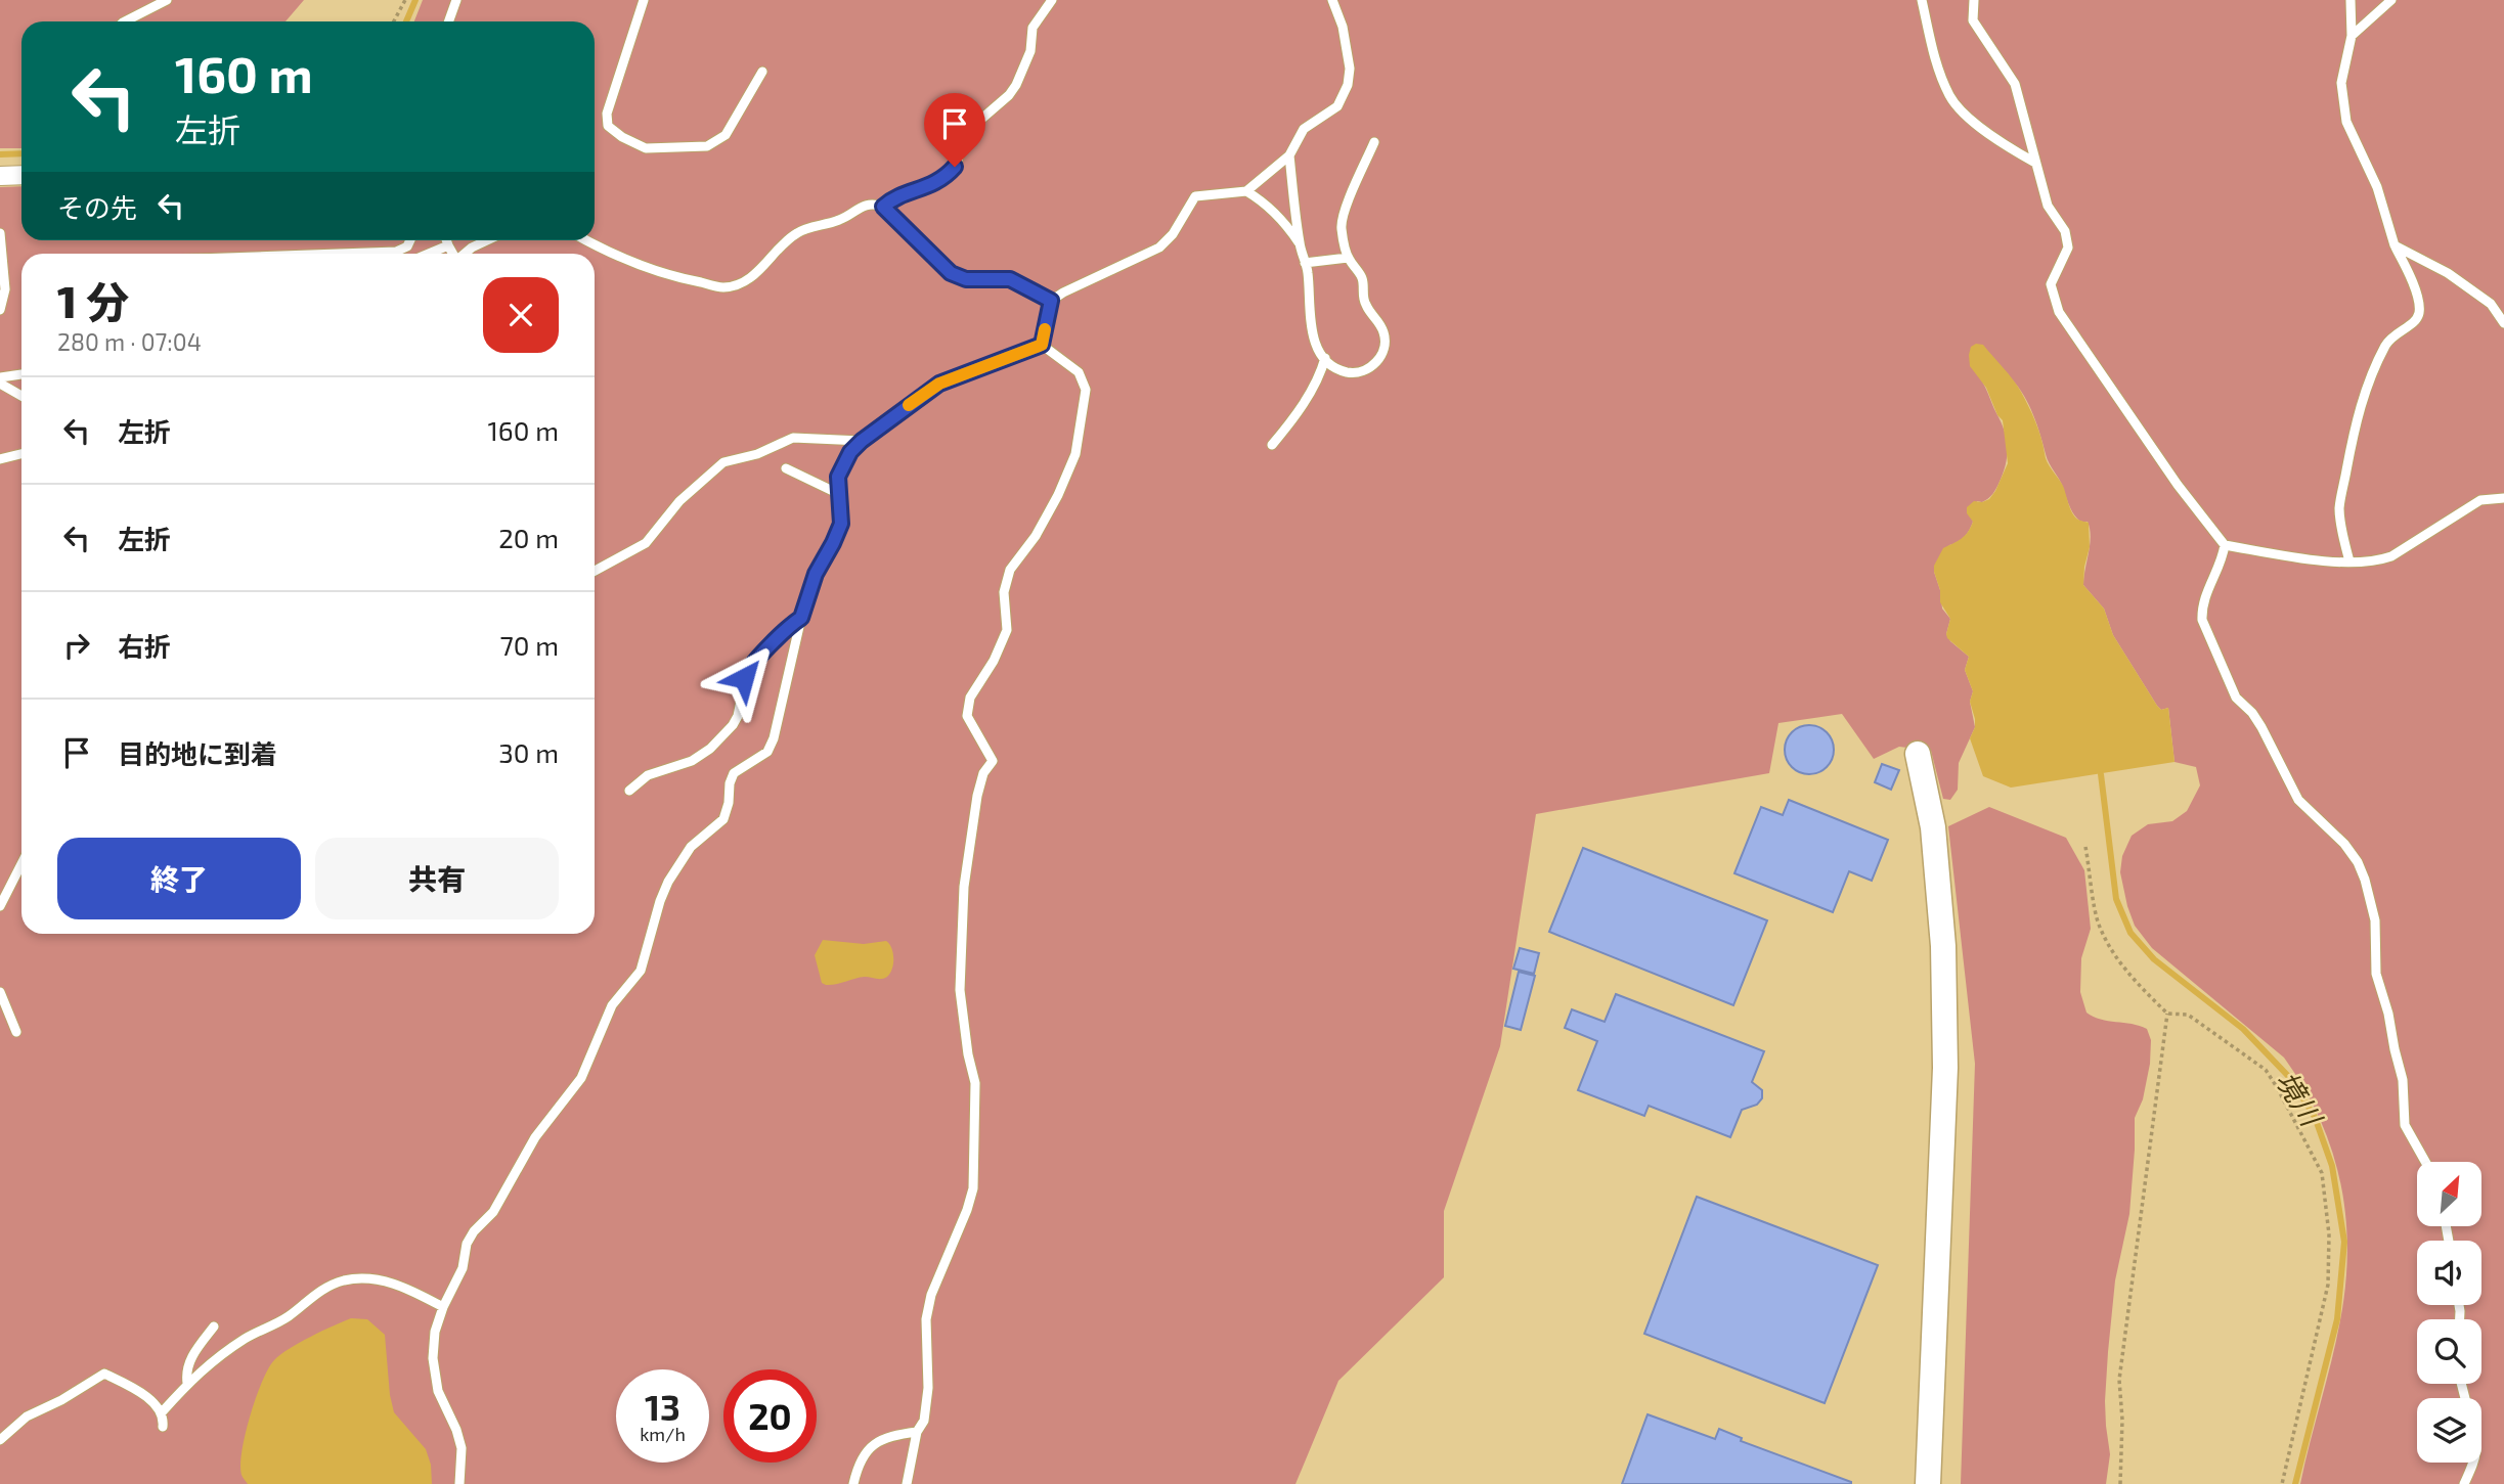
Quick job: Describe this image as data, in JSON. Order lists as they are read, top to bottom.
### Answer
{
  "water": ["境川"],
  "north": "top right",
  "page": {
    "turn": ["160 m", "左折"],
    "then": "その先",
    "heading": ["1 分", "280 m · 07:04"],
    "list": [
      {
        "name": "左折",
        "value": "160 m"
      },
      {
        "name": "左折",
        "value": "20 m"
      },
      {
        "name": "右折",
        "value": "70 m"
      },
      {
        "name": "目的地に到着",
        "value": "30 m"
      }
    ],
    "buttons": ["終了", "共有"],
    "speed": "13 km/h",
    "limit": "20"
  }
}
